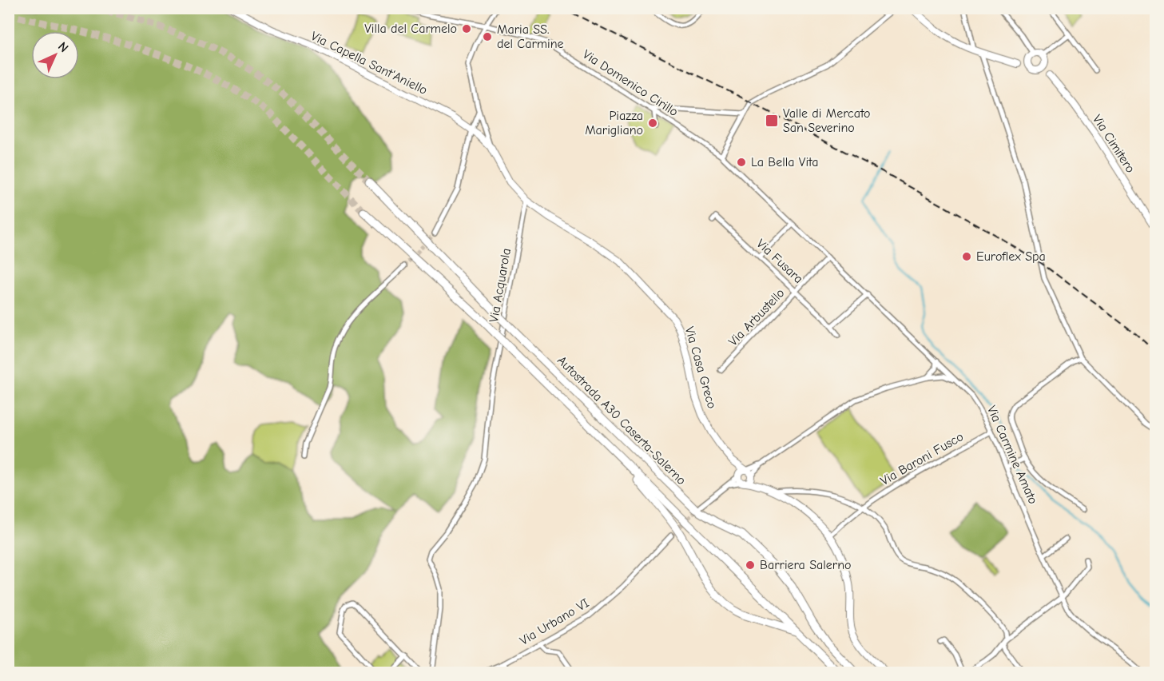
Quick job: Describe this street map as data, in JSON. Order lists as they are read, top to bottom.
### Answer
{
  "streets": {
    "highway": ["Autostrada A30 Caserta-Salerno"],
    "main road": ["Via Capella Sant'Aniello", "Via Cimitero", "Via Casa Greco"],
    "street": [
      "Via Domenico Cirillo",
      "Via Fusara",
      "Via Acquarola",
      "Via Arbustello",
      "Via Carmine Amato",
      "Via Baroni Fusco",
      "Via Urbano VI"
    ]
  },
  "crossings": [
    ["Via Domenico Cirillo", "Via Carmine Amato"],
    ["Via Fusara", "Via Arbustello"],
    ["Via Acquarola", "Via Casa Greco"],
    ["Via Arbustello", "Via Carmine Amato"],
    ["Via Carmine Amato", "Via Baroni Fusco"]
  ],
  "places": {
    "other": [
      "Villa del Carmelo",
      "Maria SS. del Carmine",
      "Piazza Marigliano",
      "La Bella Vita",
      "Euroflex Spa",
      "Barriera Salerno"
    ],
    "transit": ["Valle di Mercato San Severino"]
  },
  "north": "top right"
}
